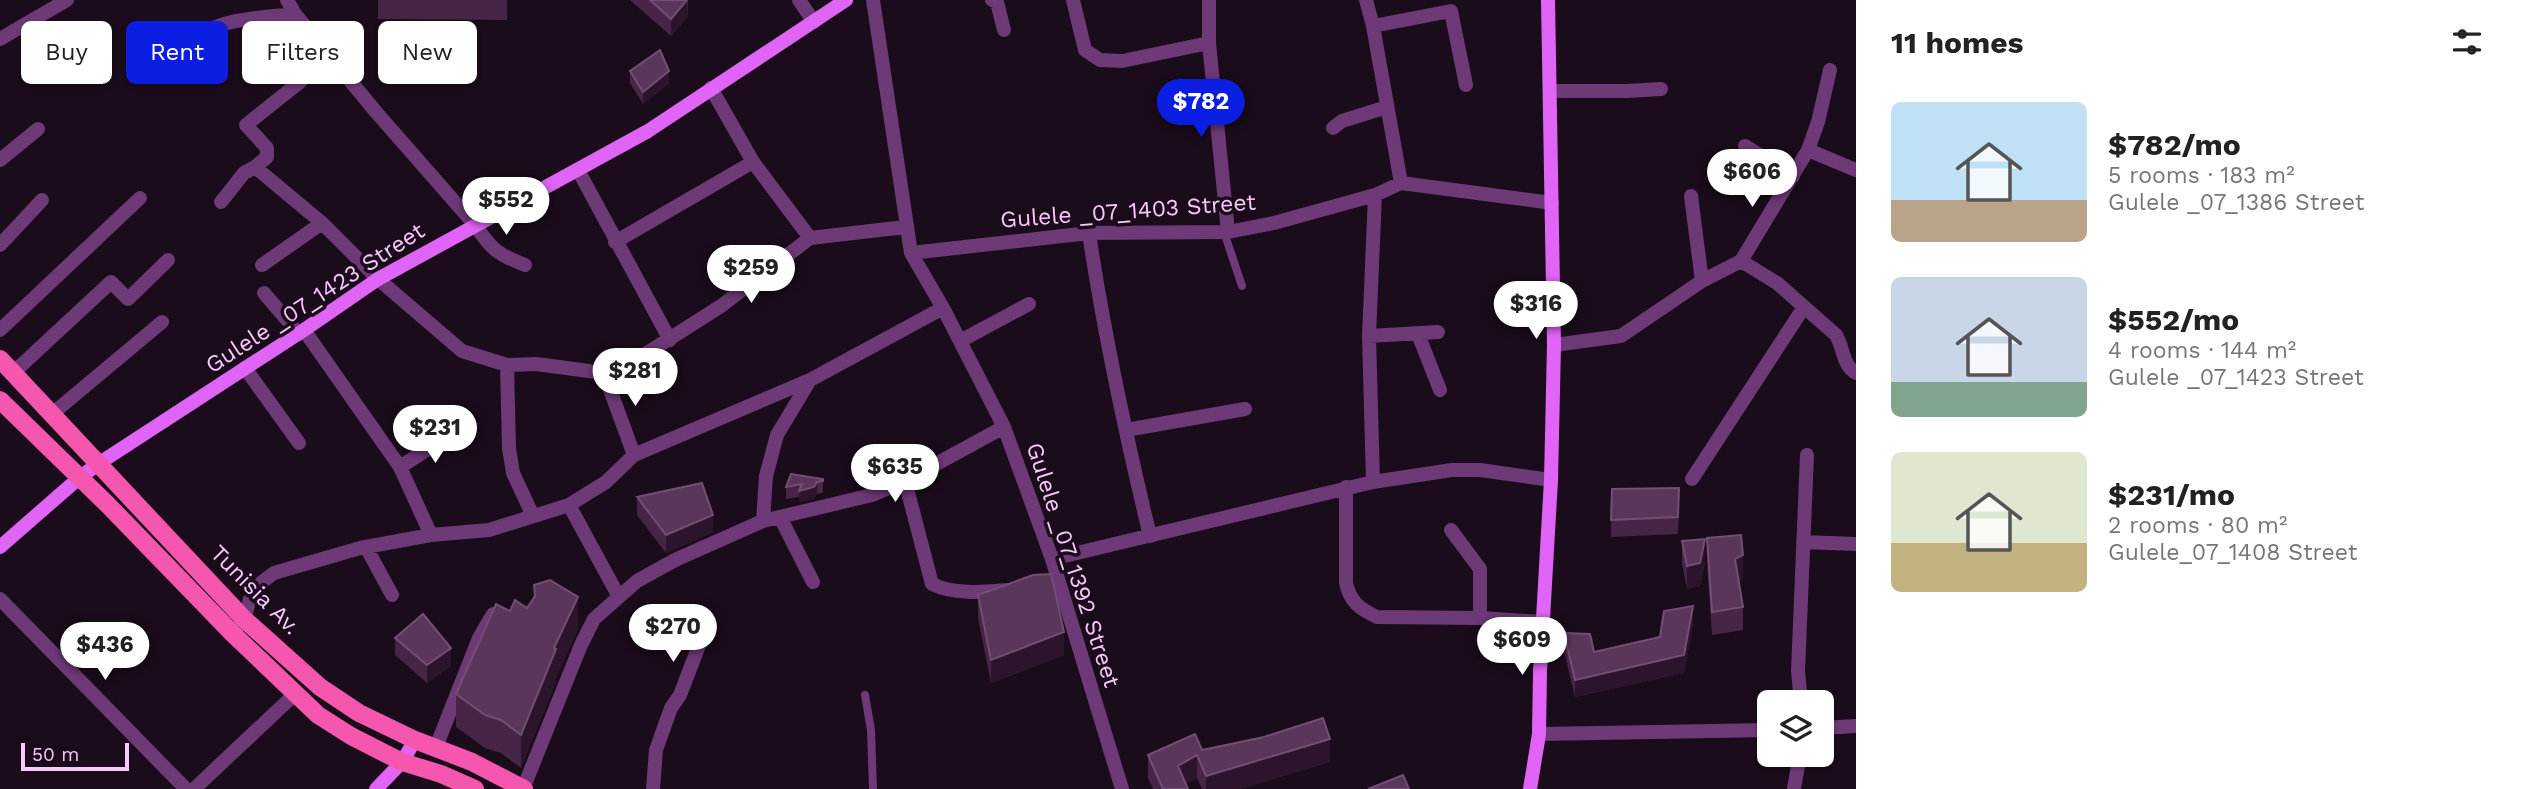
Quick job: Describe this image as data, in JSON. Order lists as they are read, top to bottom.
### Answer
{
  "streets": {
    "main road": ["Gulele _07_1423 Street", "Tunisia Av."],
    "street": ["Gulele _07_1403 Street", "Gulele _07_1392 Street"]
  },
  "crossings": [
    ["Gulele _07_1403 Street", "Gulele _07_1392 Street"],
    ["Gulele _07_1423 Street", "Tunisia Av."]
  ],
  "scale_bar": "50 m",
  "page": {
    "heading": "11 homes",
    "chip": [
      "Buy",
      "Rent",
      "Filters",
      "New"
    ],
    "price": [
      "$782",
      "$606",
      "$552",
      "$259",
      "$316",
      "$281",
      "$231",
      "$635",
      "$270",
      "$609",
      "$436"
    ],
    "list": [
      {
        "name": "$782/mo",
        "note": "5 rooms · 183 m² · Gulele _07_1386 Street"
      },
      {
        "name": "$552/mo",
        "note": "4 rooms · 144 m² · Gulele _07_1423 Street"
      },
      {
        "name": "$231/mo",
        "note": "2 rooms · 80 m² · Gulele_07_1408 Street"
      }
    ],
    "scale": "50 m"
  }
}
